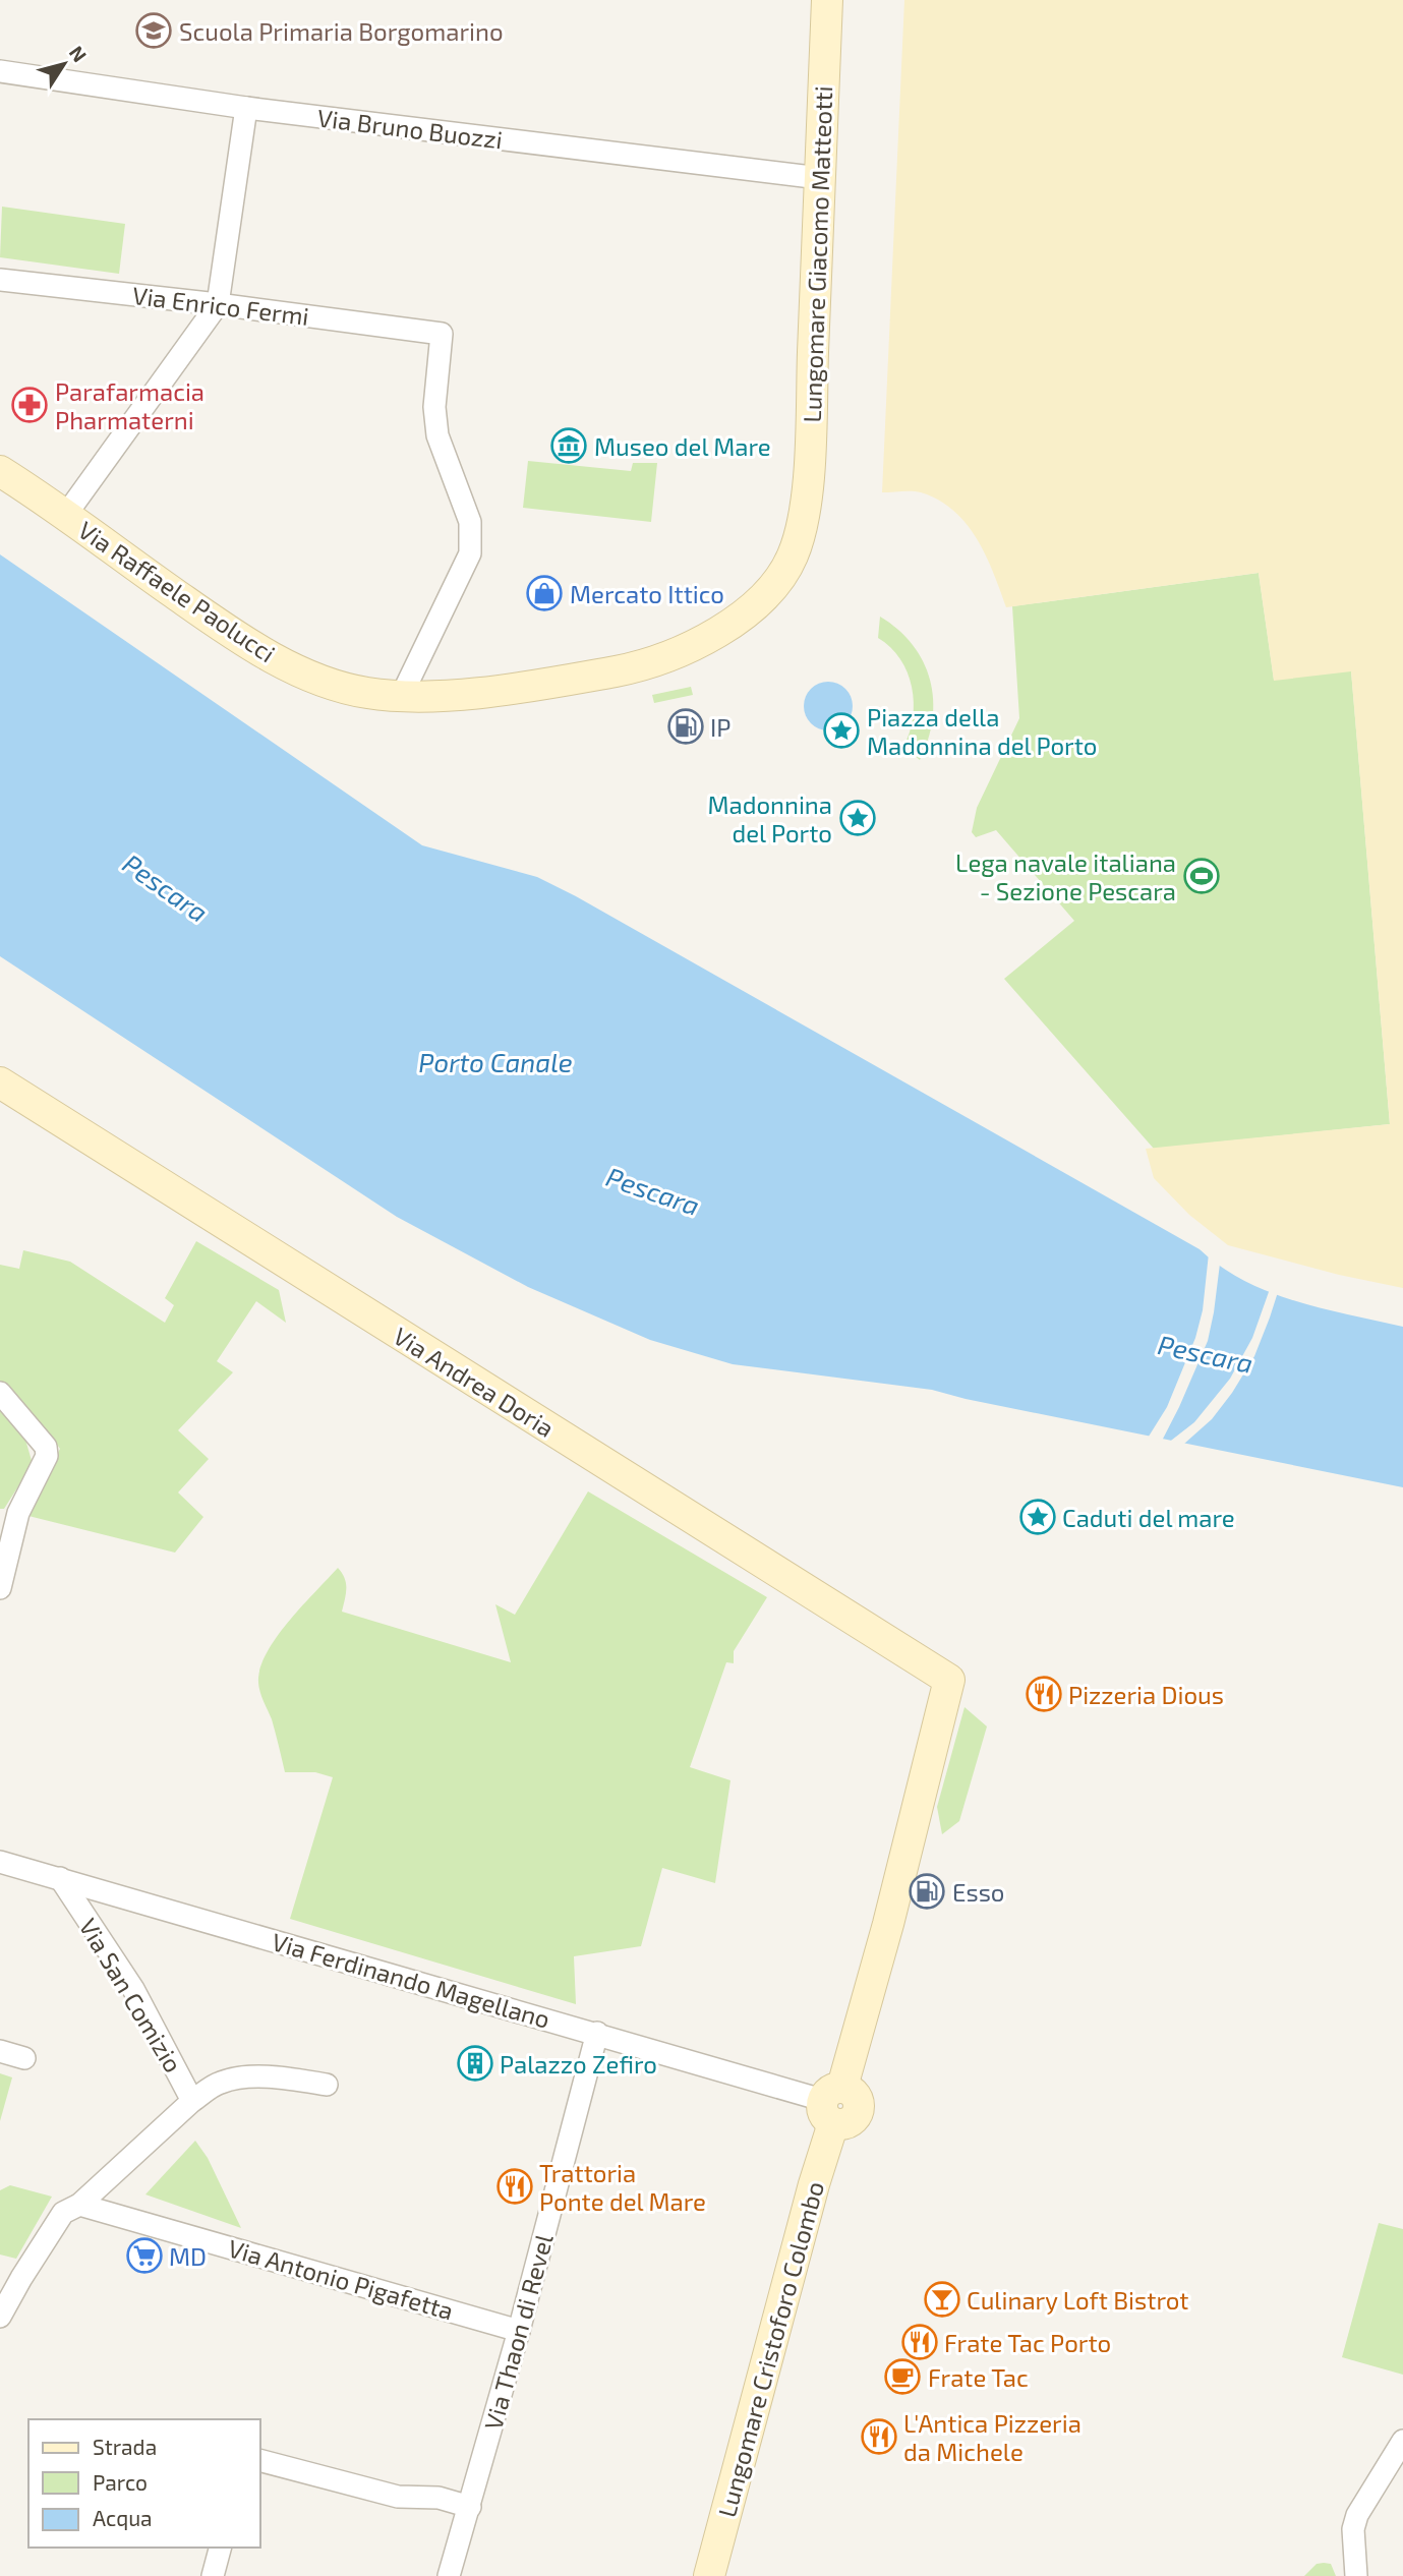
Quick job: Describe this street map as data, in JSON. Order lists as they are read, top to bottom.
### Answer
{
  "streets": {
    "street": [
      "Via Bruno Buozzi",
      "Lungomare Giacomo Matteotti",
      "Via Enrico Fermi",
      "Via Raffaele Paolucci",
      "Via Andrea Doria",
      "Via Ferdinando Magellano",
      "Via San Comizio",
      "Via Antonio Pigafetta",
      "Via Thaon di Revel",
      "Lungomare Cristoforo Colombo"
    ]
  },
  "crossings": [
    ["Via Bruno Buozzi", "Lungomare Giacomo Matteotti"],
    ["Lungomare Giacomo Matteotti", "Via Raffaele Paolucci"],
    ["Via Enrico Fermi", "Via Raffaele Paolucci"],
    ["Via Andrea Doria", "Lungomare Cristoforo Colombo"],
    ["Via Ferdinando Magellano", "Via San Comizio"],
    ["Via Ferdinando Magellano", "Via Thaon di Revel"],
    ["Via Ferdinando Magellano", "Lungomare Cristoforo Colombo"],
    ["Via Antonio Pigafetta", "Via Thaon di Revel"]
  ],
  "water": ["Pescara", "Porto Canale"],
  "places": {
    "school or university": ["Scuola Primaria Borgomarino"],
    "pharmacy": ["Parafarmacia Pharmaterni"],
    "museum": ["Museo del Mare"],
    "shop": ["Mercato Ittico"],
    "fuel station": ["IP", "Esso"],
    "place": ["Piazza della Madonnina del Porto", "Madonnina del Porto", "Caduti del mare"],
    "sports": ["Lega navale italiana - Sezione Pescara"],
    "restaurant": [
      "Pizzeria Dious",
      "Trattoria Ponte del Mare",
      "Frate Tac Porto",
      "L'Antica Pizzeria da Michele"
    ],
    "building": ["Palazzo Zefiro"],
    "supermarket": ["MD"],
    "bar": ["Culinary Loft Bistrot"],
    "cafe": ["Frate Tac"]
  },
  "legend": ["Strada", "Parco", "Acqua"],
  "north": "top right"
}
